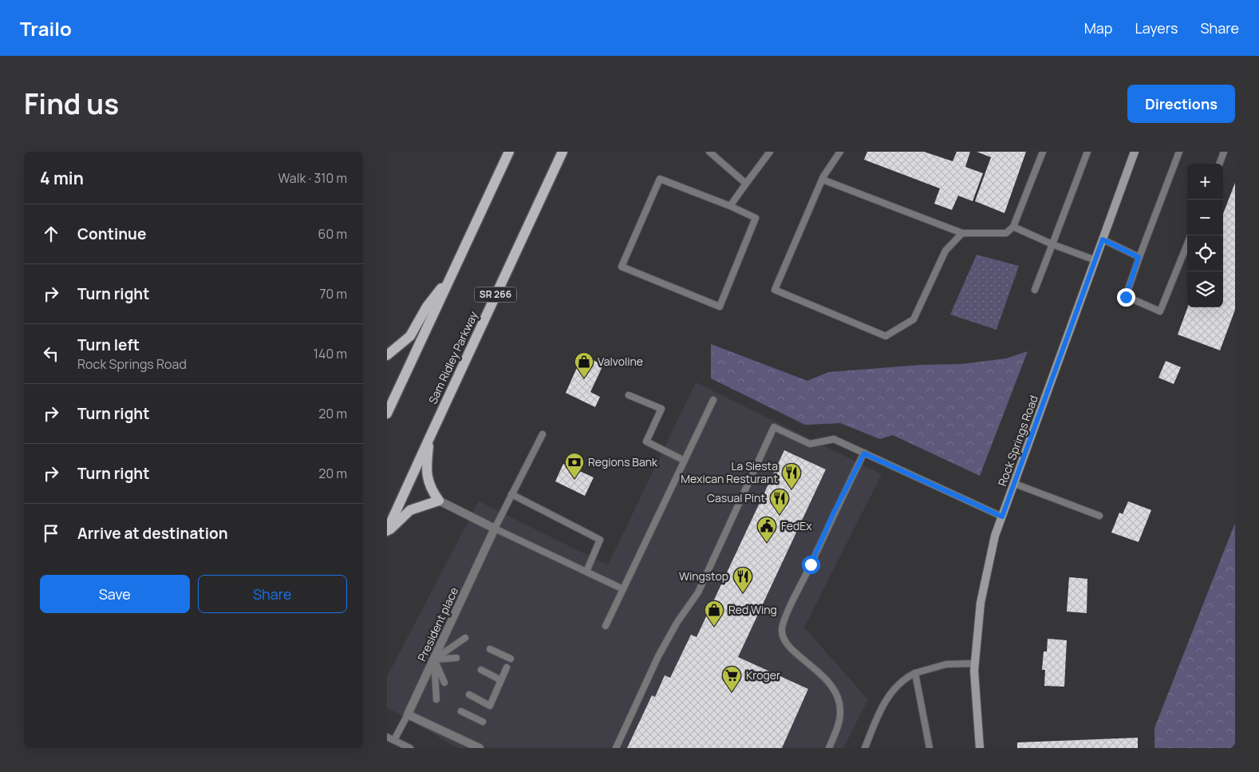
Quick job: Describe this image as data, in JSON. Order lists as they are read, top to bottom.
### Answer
{
  "streets": {
    "main road": ["SR 266", "Sam Ridley Parkway"],
    "street": ["Rock Springs Road", "President place"]
  },
  "places": {
    "shop": ["Valvoline", "Red Wing"],
    "bank": ["Regions Bank"],
    "restaurant": ["La Siesta Mexican Resturant", "Casual Pint", "Wingstop"],
    "public building": ["FedEx"],
    "supermarket": ["Kroger"]
  },
  "page": {
    "header": "Trailo",
    "nav": ["Map", "Layers", "Share"],
    "title": "Find us",
    "buttons": [
      "Directions",
      ["Save", "Share"]
    ],
    "heading": ["4 min", "Walk · 310 m"],
    "map_buttons": ["+", "−"],
    "list": [
      ["Continue", "60 m"],
      ["Turn right", "70 m"],
      ["Turn left", "Rock Springs Road", "140 m"],
      ["Turn right", "20 m"],
      ["Turn right", "20 m"],
      "Arrive at destination"
    ]
  }
}
